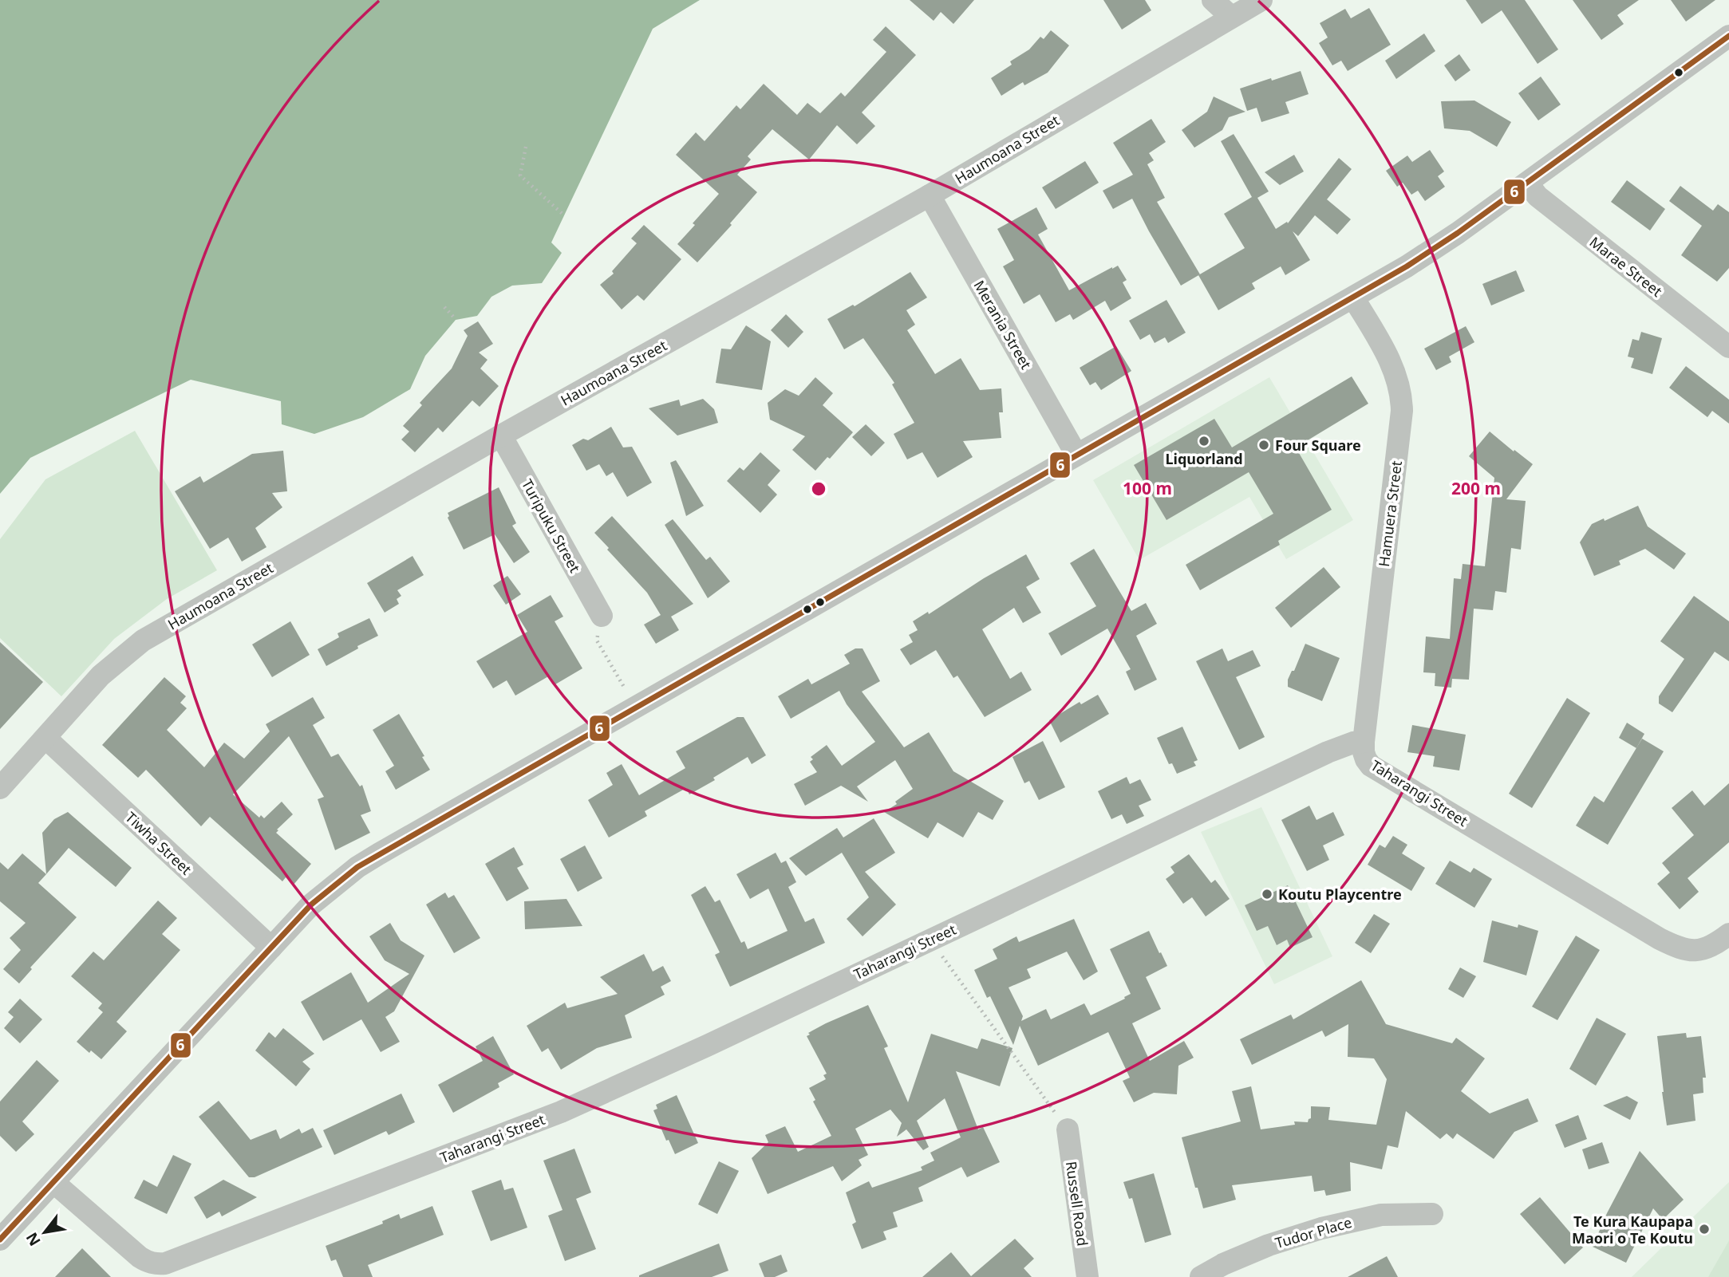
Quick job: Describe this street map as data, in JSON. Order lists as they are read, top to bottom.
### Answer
{
  "streets": {
    "street": [
      "Haumoana Street",
      "Marae Street",
      "Merania Street",
      "Hamuera Street",
      "Turipuku Street",
      "Taharangi Street",
      "Tiwha Street",
      "Russell Road",
      "Tudor Place"
    ]
  },
  "crossings": [
    ["Haumoana Street", "Merania Street"],
    ["Haumoana Street", "Turipuku Street"],
    ["Haumoana Street", "Tiwha Street"],
    ["Hamuera Street", "Taharangi Street"]
  ],
  "places": [
    "Liquorland",
    "Four Square",
    "Koutu Playcentre",
    "Te Kura Kaupapa Maori o Te Koutu"
  ],
  "lines": ["transit line 6"],
  "north": "bottom left",
  "rings": ["100 m", "200 m"]
}
